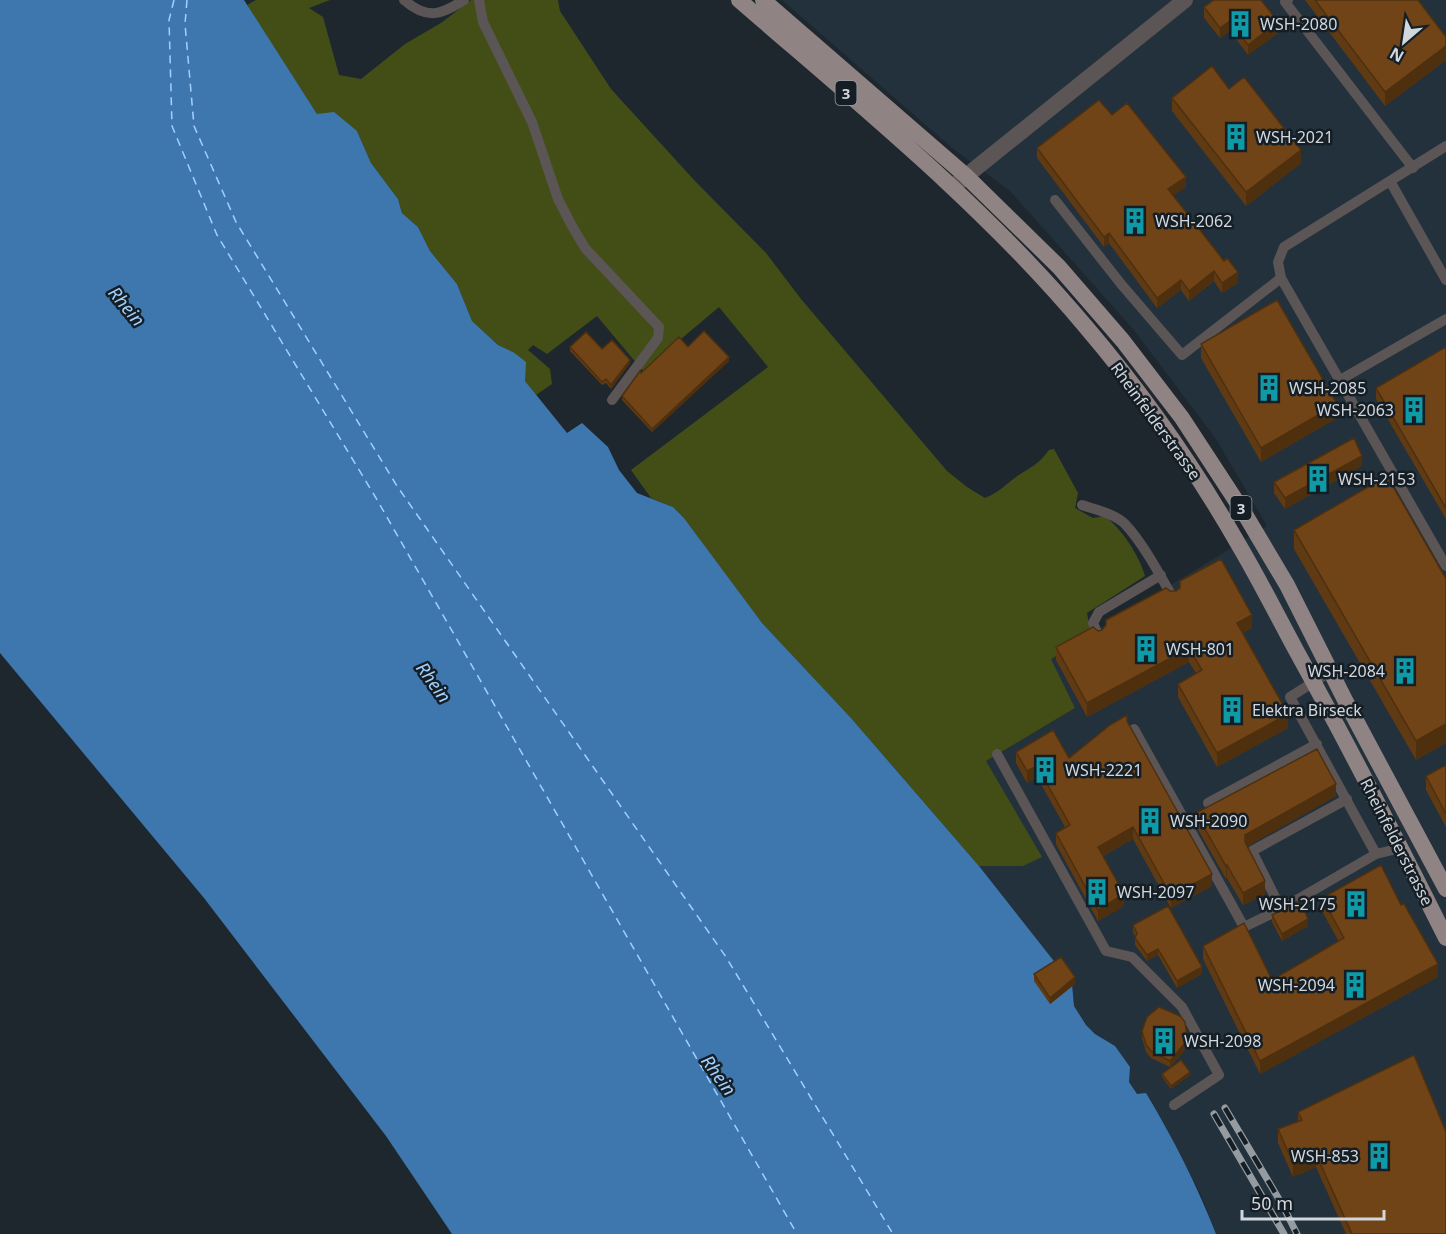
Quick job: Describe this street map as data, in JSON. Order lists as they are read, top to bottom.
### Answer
{
  "streets": {
    "main road": ["3", "Rheinfelderstrasse"]
  },
  "water": ["Rhein"],
  "places": {
    "building": [
      "WSH-2080",
      "WSH-2021",
      "WSH-2062",
      "WSH-2085",
      "WSH-2063",
      "WSH-2153",
      "WSH-801",
      "WSH-2084",
      "Elektra Birseck",
      "WSH-2221",
      "WSH-2090",
      "WSH-2097",
      "WSH-2175",
      "WSH-2094",
      "WSH-2098",
      "WSH-853"
    ]
  },
  "scale_bar": "50 m",
  "north": "bottom left"
}
